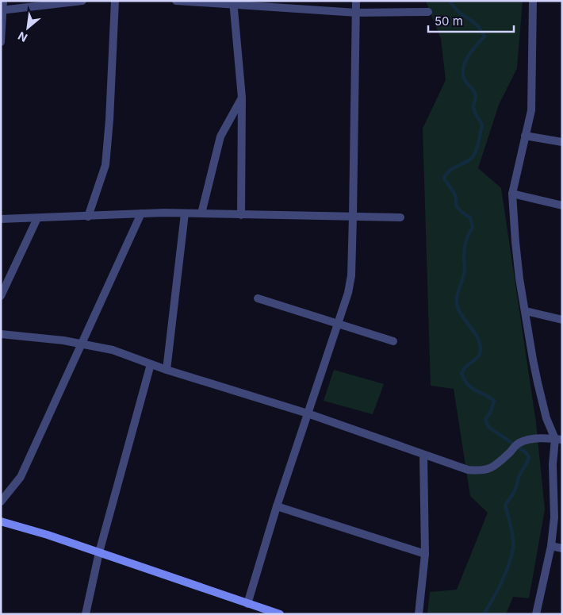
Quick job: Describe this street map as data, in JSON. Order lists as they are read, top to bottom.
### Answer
{
  "scale_bar": "50 m",
  "north": "bottom left"
}
